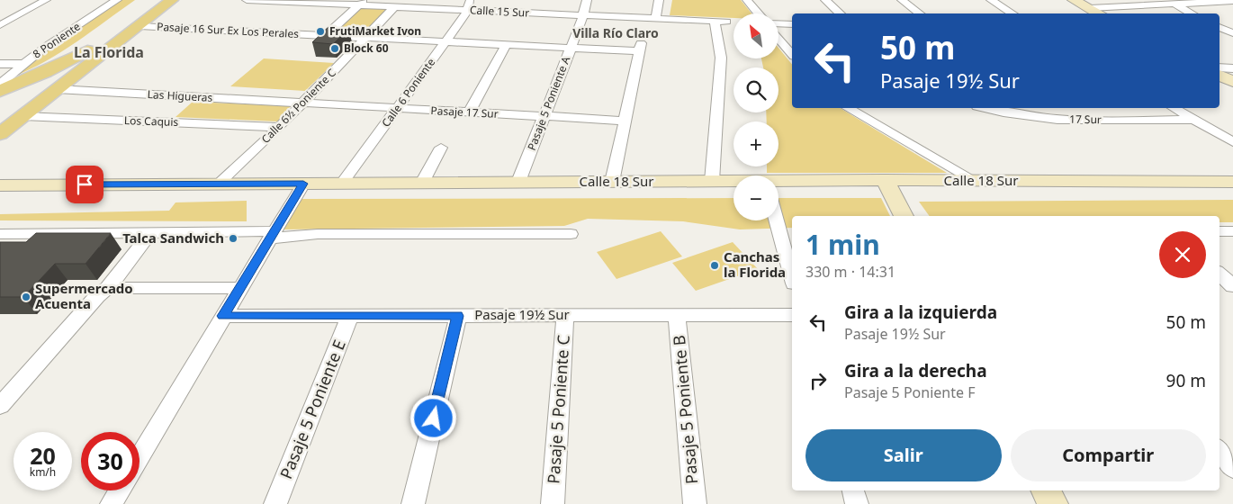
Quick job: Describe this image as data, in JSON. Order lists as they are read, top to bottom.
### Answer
{
  "streets": {
    "main road": ["Calle 18 Sur"],
    "street": [
      "Calle 15 Sur",
      "Pasaje 16 Sur Ex Los Perales",
      "8 Poniente",
      "Calle 6 Poniente",
      "Las Higueras",
      "Pasaje 5 Poniente A",
      "Calle 6½ Poniente C",
      "Pasaje 17 Sur",
      "17 Sur",
      "Los Caquis",
      "Pasaje 19½ Sur",
      "Pasaje 5 Poniente E",
      "Pasaje 5 Poniente C",
      "Pasaje 5 Poniente B"
    ]
  },
  "crossings": [
    ["Calle 15 Sur", "Calle 6 Poniente"],
    ["Calle 15 Sur", "Pasaje 5 Poniente A"],
    ["Calle 15 Sur", "Calle 6½ Poniente C"],
    ["Calle 15 Sur", "Calle 18 Sur"],
    ["Pasaje 16 Sur Ex Los Perales", "Calle 6 Poniente"],
    ["Pasaje 16 Sur Ex Los Perales", "Pasaje 5 Poniente A"],
    ["Pasaje 16 Sur Ex Los Perales", "Calle 6½ Poniente C"],
    ["Pasaje 16 Sur Ex Los Perales", "Pasaje 17 Sur"],
    ["Calle 6 Poniente", "Pasaje 17 Sur"],
    ["Calle 6 Poniente", "Calle 18 Sur"],
    ["Las Higueras", "Calle 6½ Poniente C"],
    ["Las Higueras", "Pasaje 17 Sur"],
    ["Pasaje 5 Poniente A", "Pasaje 17 Sur"],
    ["Pasaje 5 Poniente A", "Calle 18 Sur"],
    ["Calle 6½ Poniente C", "Pasaje 17 Sur"],
    ["Calle 6½ Poniente C", "Los Caquis"],
    ["Calle 6½ Poniente C", "Calle 18 Sur"],
    ["Pasaje 19½ Sur", "Pasaje 5 Poniente E"],
    ["Pasaje 19½ Sur", "Pasaje 5 Poniente C"],
    ["Pasaje 19½ Sur", "Pasaje 5 Poniente B"]
  ],
  "districts": ["Villa Río Claro", "La Florida"],
  "places": [
    "FrutiMarket Ivon",
    "Block 60",
    "Talca Sandwich",
    "Canchas la Florida",
    "Supermercado Acuenta"
  ],
  "north": "top left",
  "page": {
    "map_buttons": ["+", "−"],
    "turn": ["50 m", "Pasaje 19½ Sur"],
    "heading": ["1 min", "330 m · 14:31"],
    "list": [
      {
        "name": "Gira a la izquierda",
        "note": "Pasaje 19½ Sur",
        "value": "50 m"
      },
      {
        "name": "Gira a la derecha",
        "note": "Pasaje 5 Poniente F",
        "value": "90 m"
      }
    ],
    "buttons": ["Salir", "Compartir"],
    "speed": "20 km/h",
    "limit": "30"
  }
}
